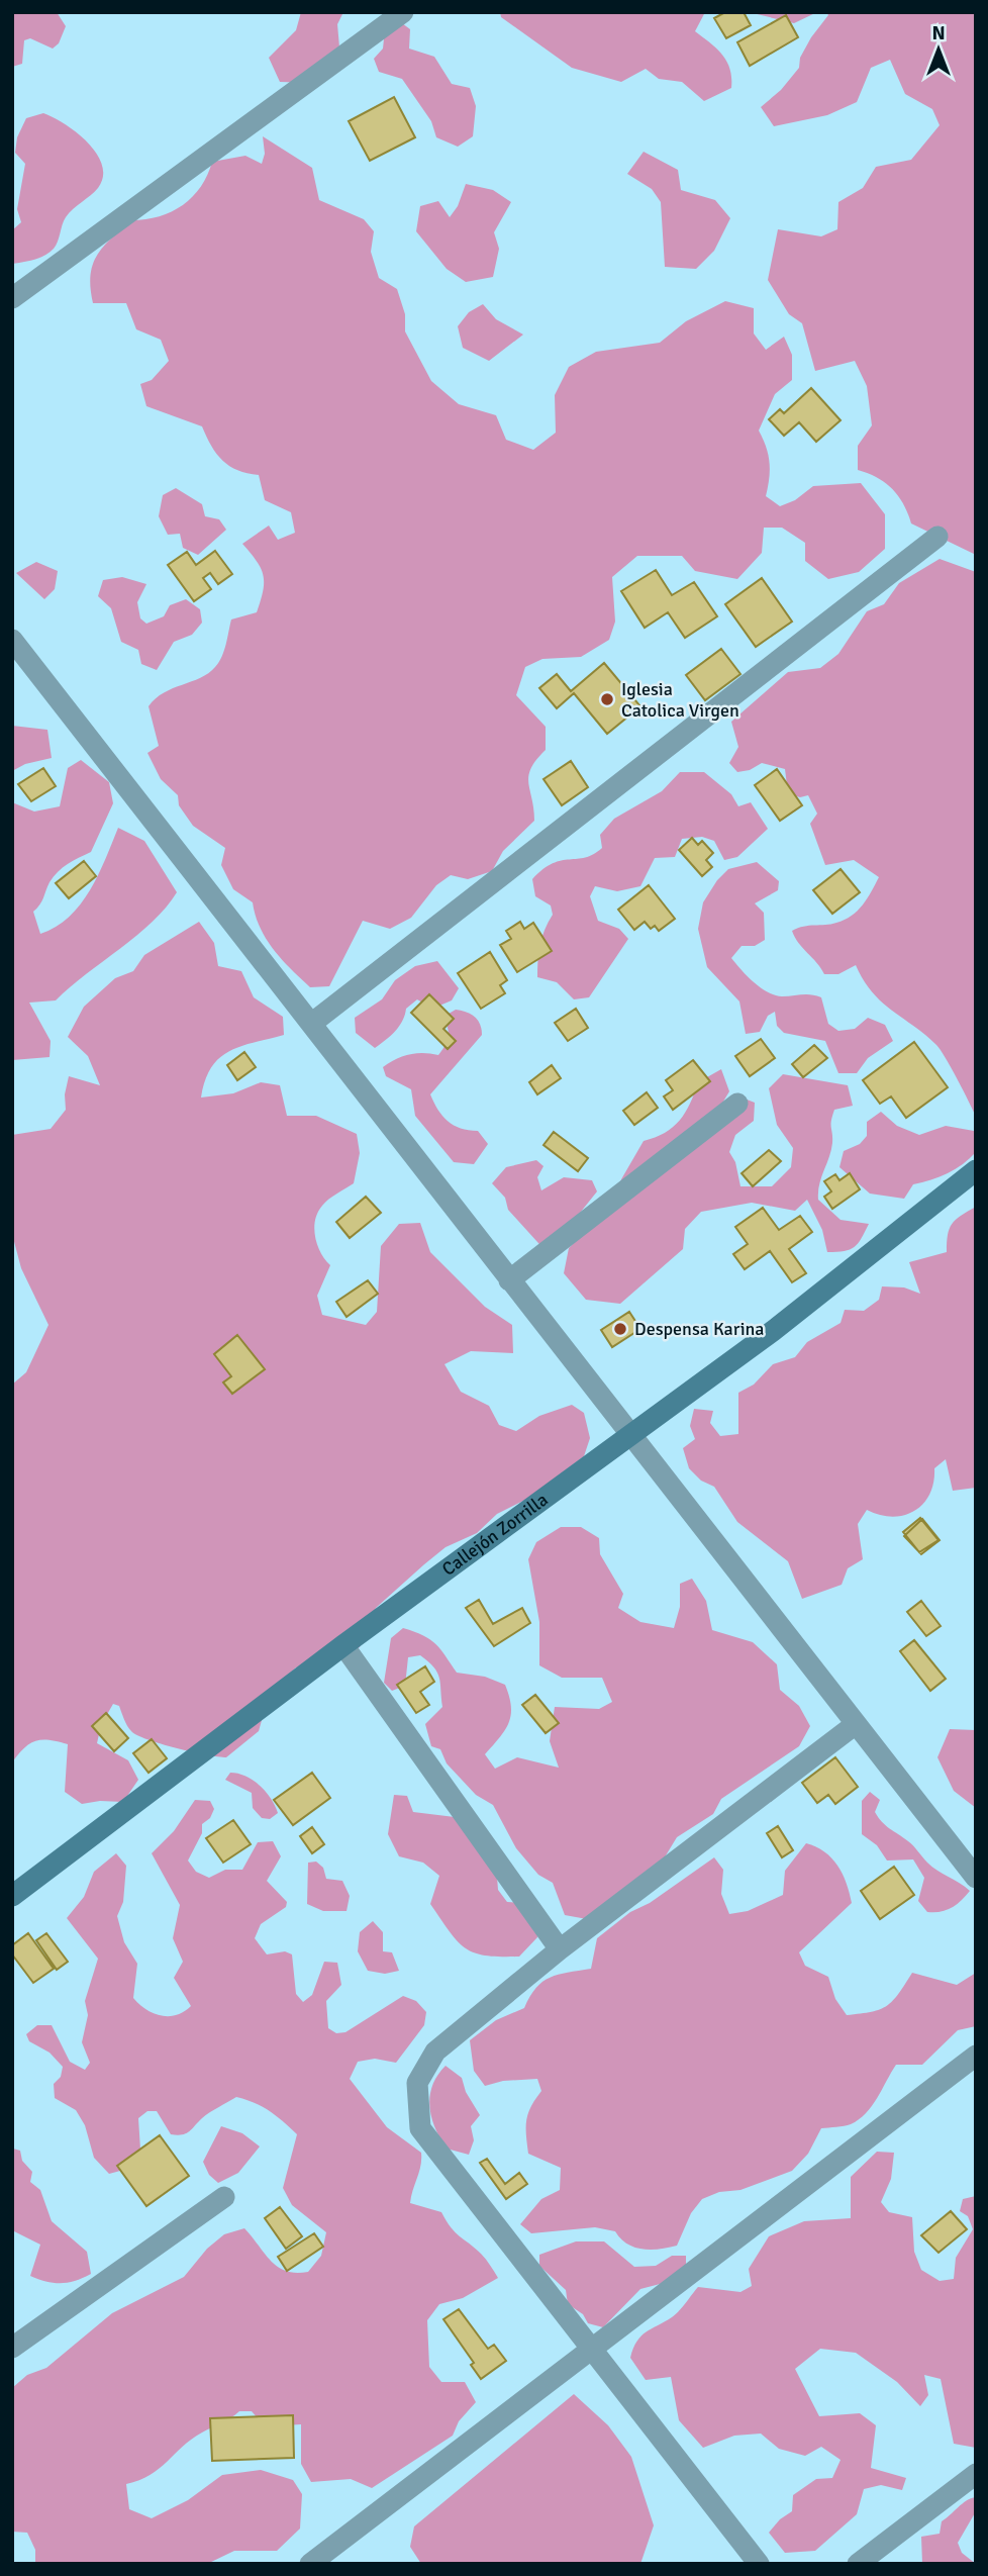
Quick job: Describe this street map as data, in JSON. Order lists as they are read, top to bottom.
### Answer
{
  "streets": {
    "street": ["Callejón Zorrilla"]
  },
  "places": ["Iglesia Catolica Virgen", "Despensa Karina"],
  "north": "top"
}
